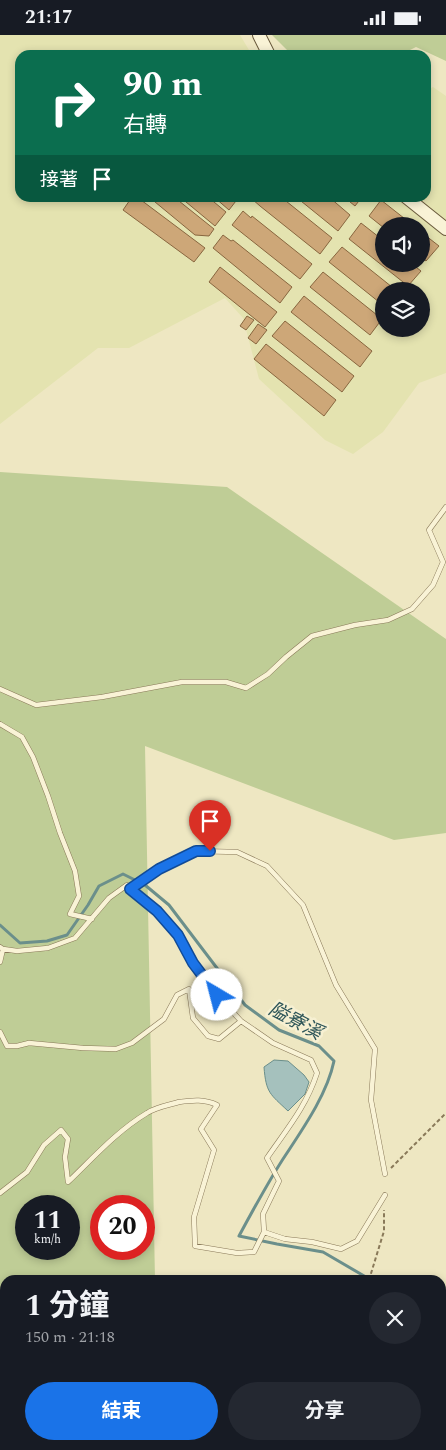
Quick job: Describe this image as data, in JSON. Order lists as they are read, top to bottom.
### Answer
{
  "water": ["隘寮溪"],
  "page": {
    "status": "21:17",
    "turn": ["90 m", "右轉"],
    "then": "接著",
    "speed": "11 km/h",
    "limit": "20",
    "heading": ["1 分鐘", "150 m · 21:18"],
    "buttons": ["結束", "分享"]
  }
}
